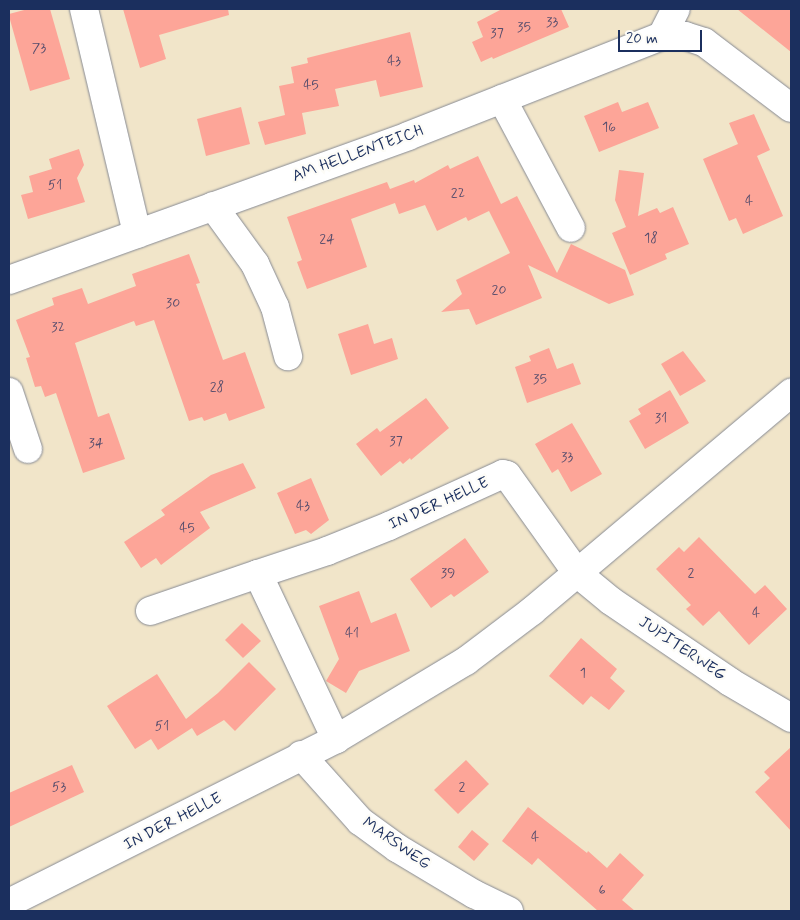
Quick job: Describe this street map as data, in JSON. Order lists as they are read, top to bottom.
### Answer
{
  "streets": {
    "street": [
      "AM HELLENTEICH",
      "IN DER HELLE",
      "JUPITERWEG",
      "MARSWEG"
    ]
  },
  "crossings": [
    ["IN DER HELLE", "JUPITERWEG"],
    ["IN DER HELLE", "MARSWEG"]
  ],
  "house_numbers": [
    "33",
    "35",
    "37",
    "73",
    "43",
    "45",
    "16",
    "51",
    "22",
    "4",
    "18",
    "24",
    "20",
    "30",
    "32",
    "35",
    "28",
    "31",
    "37",
    "34",
    "33",
    "43",
    "45",
    "39",
    "2",
    "4",
    "41",
    "1",
    "51",
    "53",
    "2",
    "4",
    "6"
  ],
  "scale_bar": "20 m"
}
